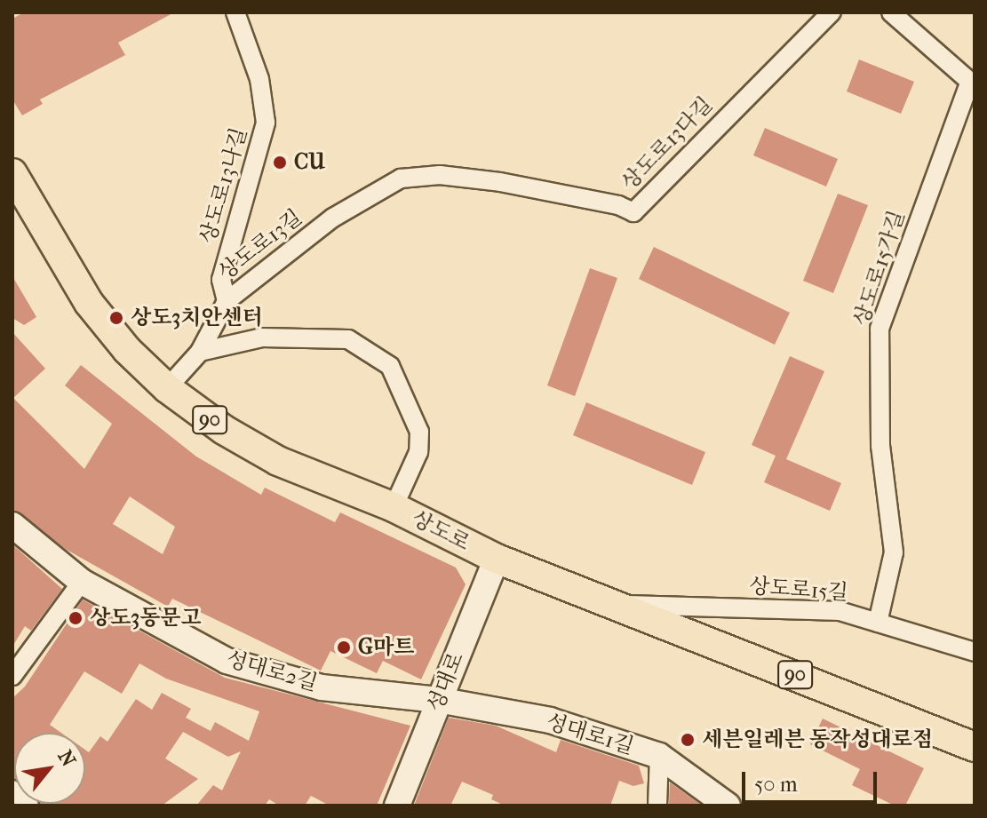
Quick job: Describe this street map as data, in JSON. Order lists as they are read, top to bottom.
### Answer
{
  "streets": {
    "main road": ["90", "상도로"],
    "street": [
      "상도로13다길",
      "상도로13나길",
      "상도로13길",
      "상도로15가길",
      "상도로15길",
      "성대로2길",
      "성대로",
      "성대로1길"
    ]
  },
  "crossings": [
    ["상도로13다길", "상도로13길"],
    ["상도로13나길", "상도로13길"],
    ["상도로13길", "상도로"],
    ["상도로15가길", "상도로15길"],
    ["상도로", "상도로15길"],
    ["상도로", "성대로"],
    ["성대로2길", "성대로"],
    ["성대로2길", "성대로1길"],
    ["성대로", "성대로1길"]
  ],
  "places": [
    "CU",
    "상도3치안센터",
    "상도3동문고",
    "G마트",
    "세븐일레븐 동작성대로점"
  ],
  "scale_bar": "50 m",
  "north": "top right"
}
